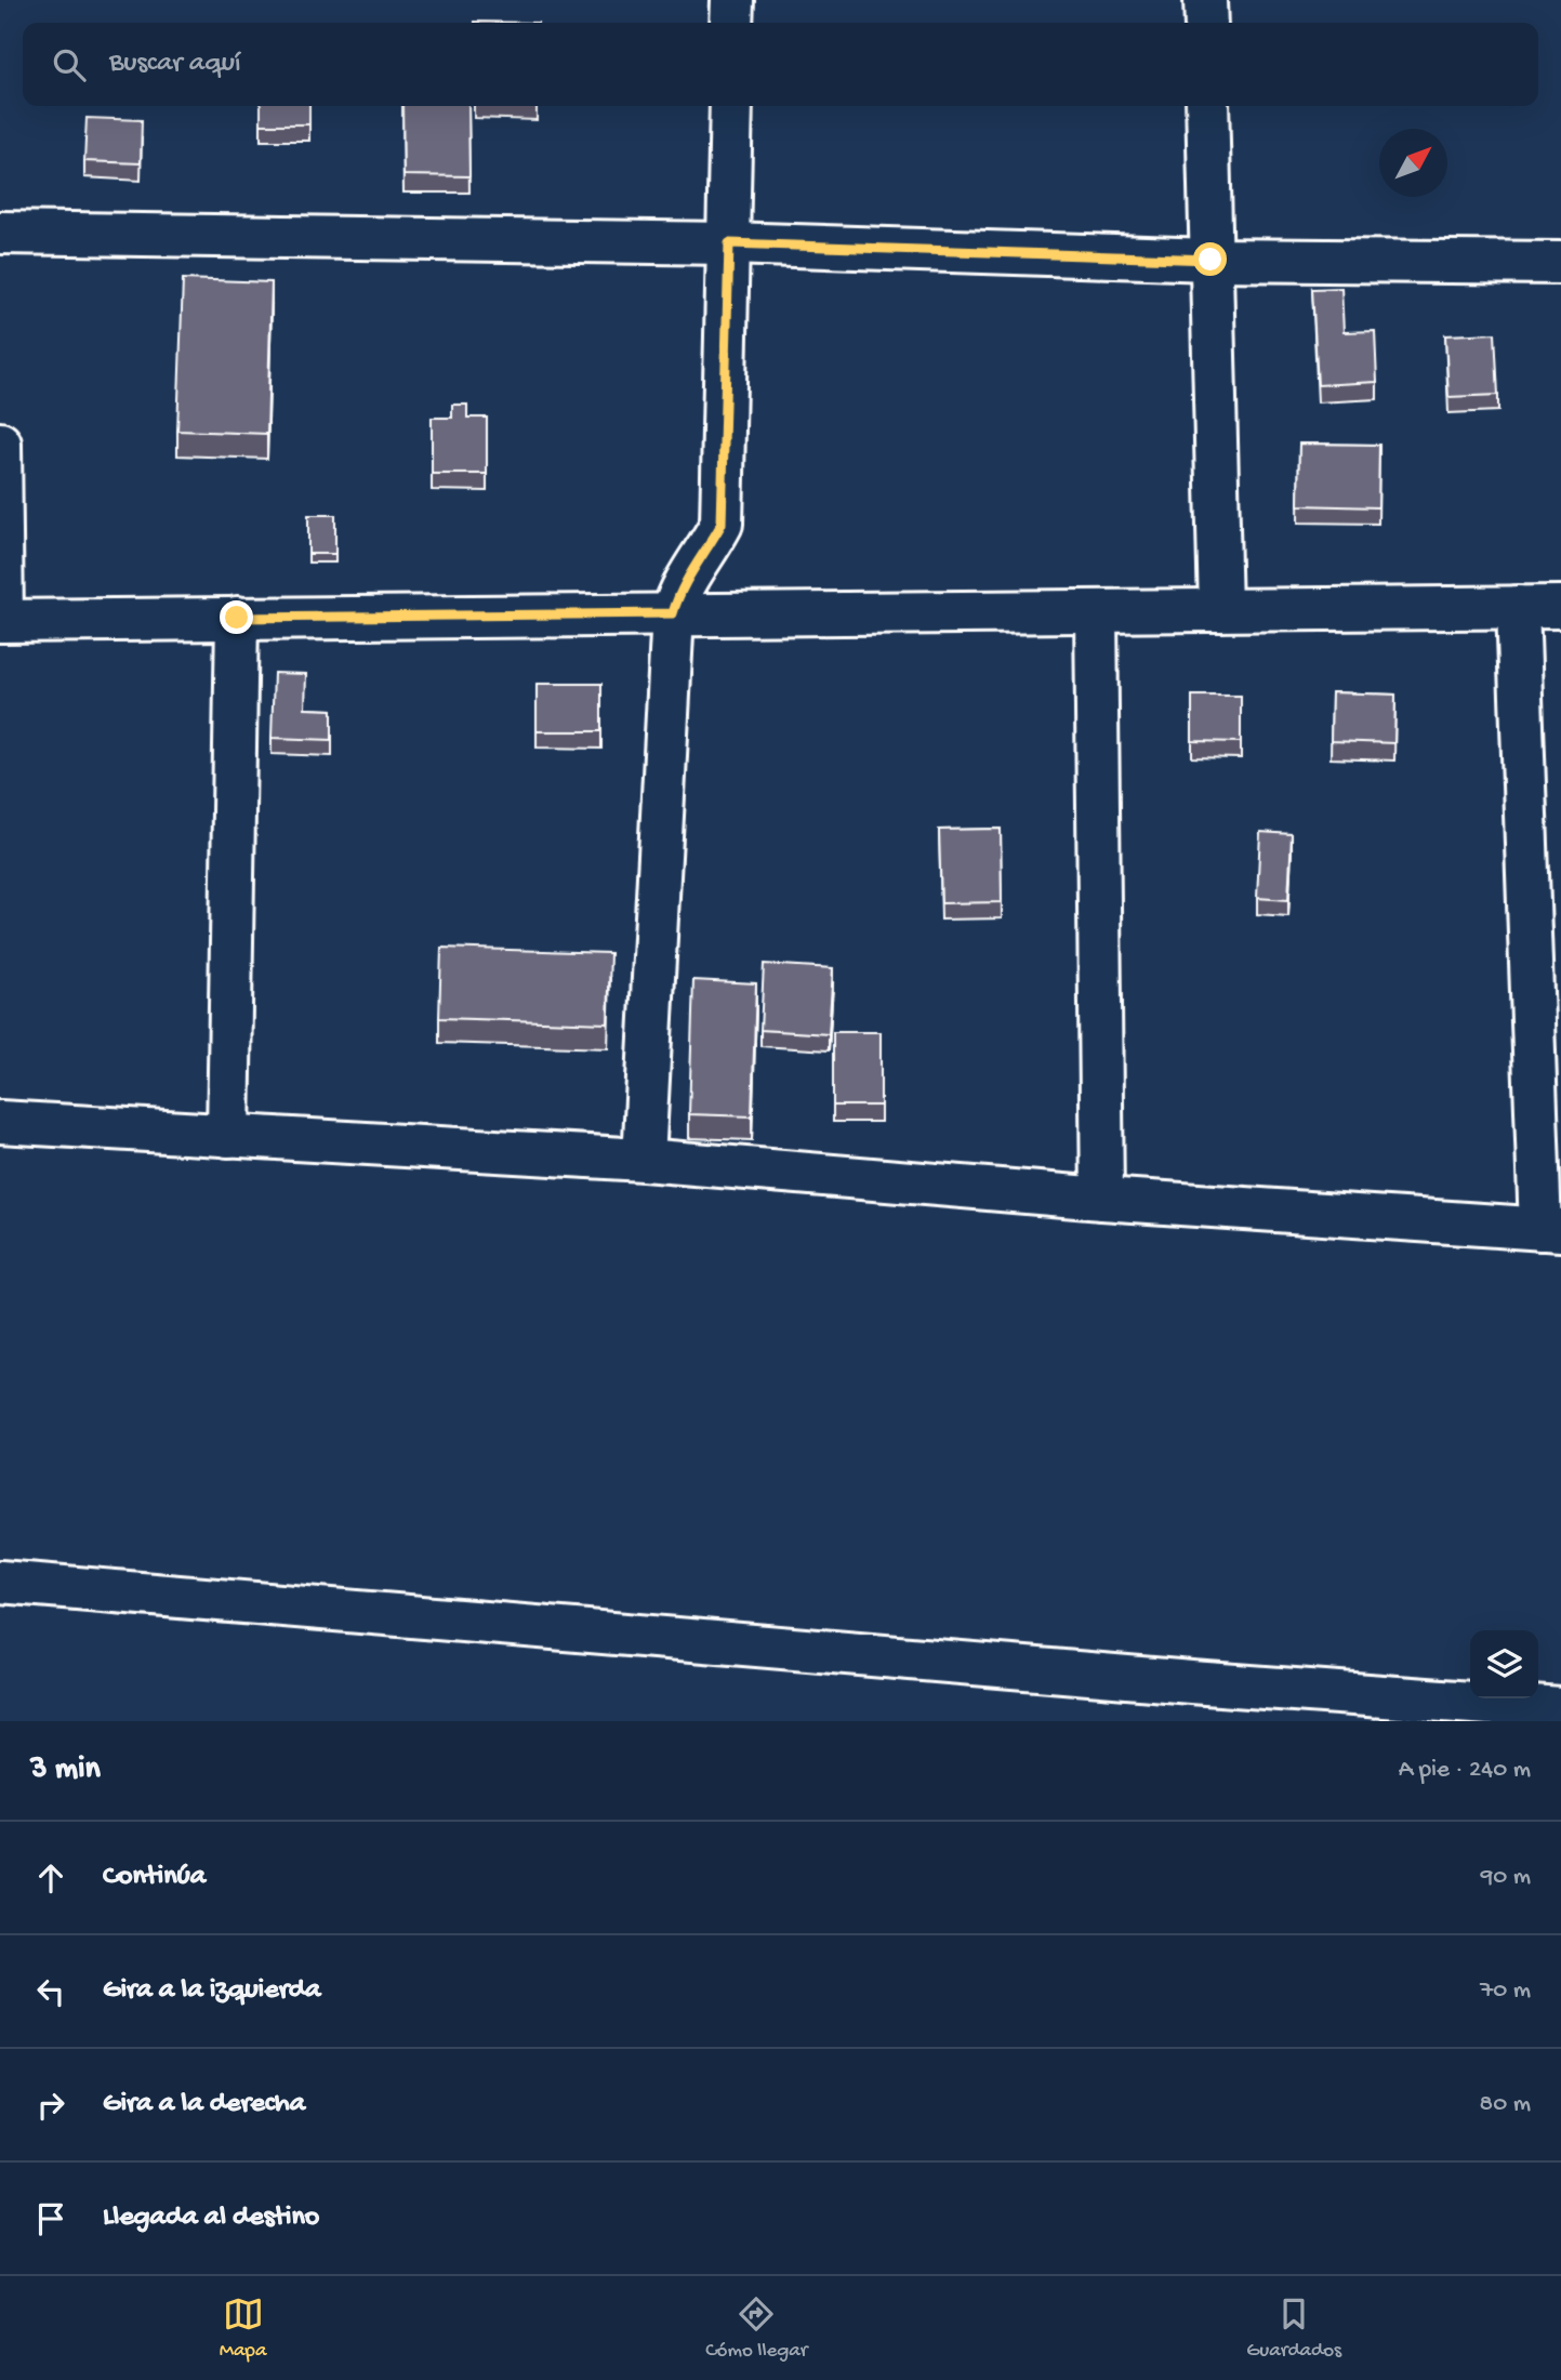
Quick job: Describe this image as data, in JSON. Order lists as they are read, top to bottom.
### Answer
{
  "north": "top right",
  "page": {
    "search": "Buscar aquí",
    "heading": ["3 min", "A pie · 240 m"],
    "list": [
      ["Continúa", "90 m"],
      ["Gira a la izquierda", "70 m"],
      ["Gira a la derecha", "80 m"],
      "Llegada al destino"
    ],
    "nav": ["Mapa", "Cómo llegar", "Guardados"]
  }
}
